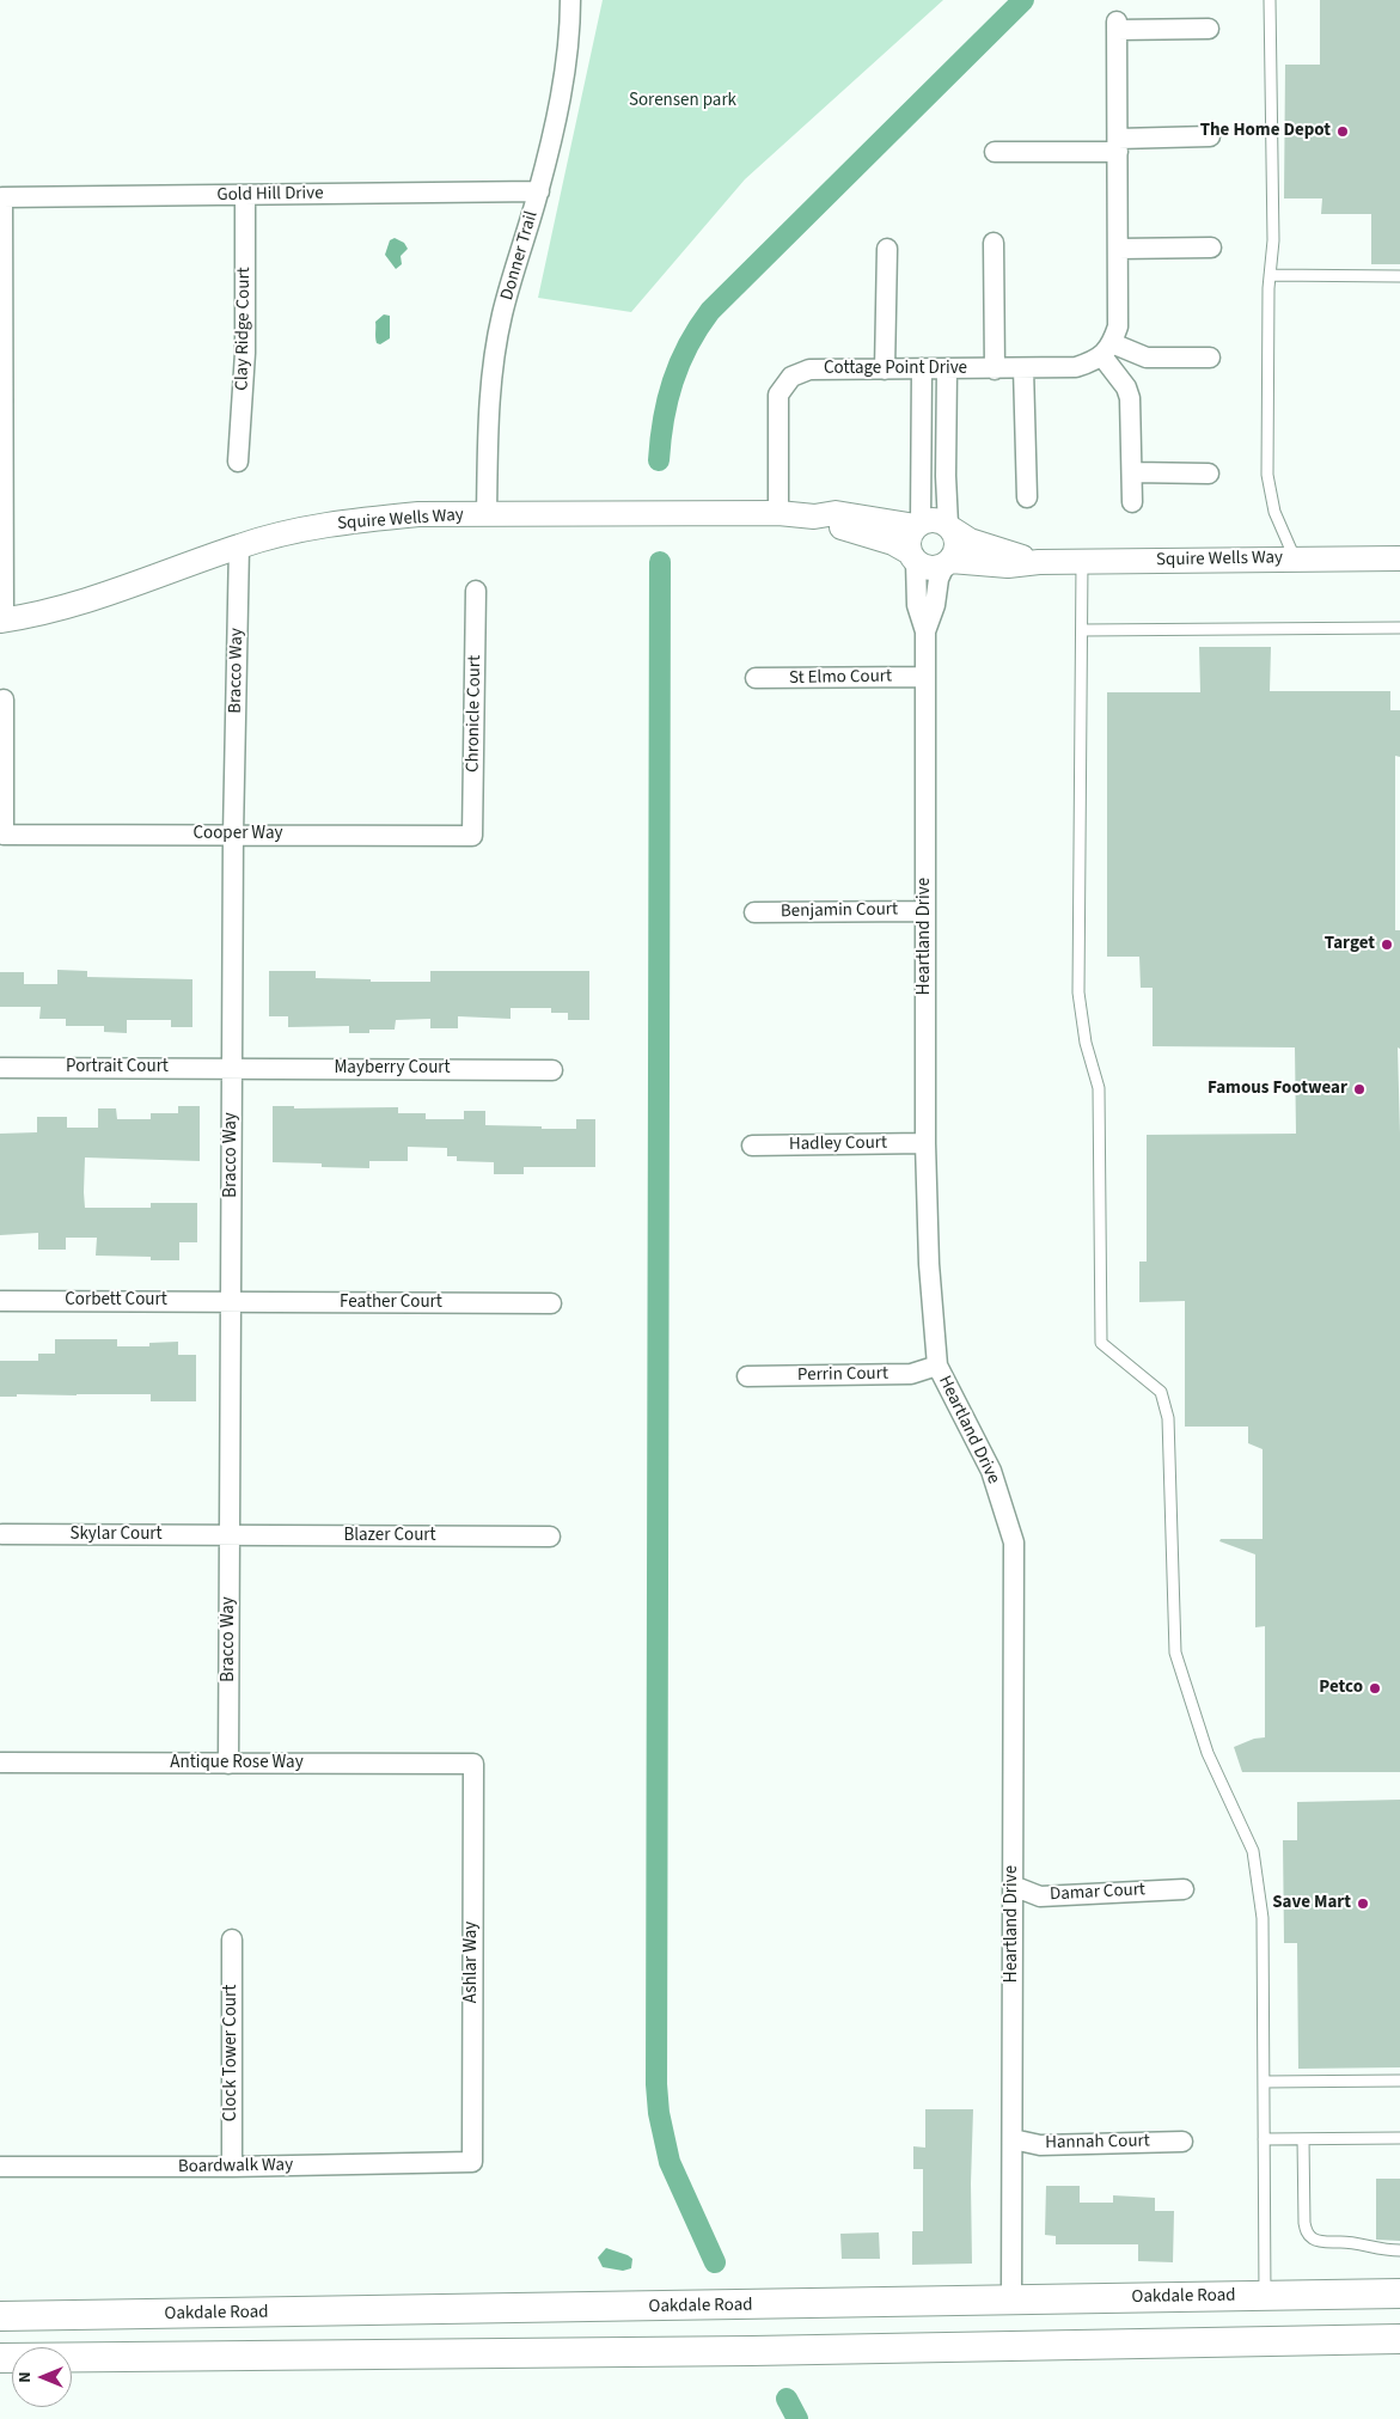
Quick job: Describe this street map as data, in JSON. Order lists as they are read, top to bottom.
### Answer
{
  "streets": {
    "main road": ["Oakdale Road"],
    "street": [
      "Gold Hill Drive",
      "Donner Trail",
      "Clay Ridge Court",
      "Cottage Point Drive",
      "Squire Wells Way",
      "Bracco Way",
      "St Elmo Court",
      "Chronicle Court",
      "Cooper Way",
      "Benjamin Court",
      "Heartland Drive",
      "Portrait Court",
      "Mayberry Court",
      "Hadley Court",
      "Corbett Court",
      "Feather Court",
      "Perrin Court",
      "Skylar Court",
      "Blazer Court",
      "Antique Rose Way",
      "Damar Court",
      "Ashlar Way",
      "Clock Tower Court",
      "Hannah Court",
      "Boardwalk Way"
    ]
  },
  "crossings": [
    ["Gold Hill Drive", "Donner Trail"],
    ["Gold Hill Drive", "Clay Ridge Court"],
    ["Gold Hill Drive", "Squire Wells Way"],
    ["Donner Trail", "Squire Wells Way"],
    ["Cottage Point Drive", "Squire Wells Way"],
    ["Squire Wells Way", "Bracco Way"],
    ["Squire Wells Way", "Heartland Drive"],
    ["Bracco Way", "Cooper Way"],
    ["Bracco Way", "Portrait Court"],
    ["Bracco Way", "Mayberry Court"],
    ["Bracco Way", "Corbett Court"],
    ["Bracco Way", "Feather Court"],
    ["Bracco Way", "Skylar Court"],
    ["Bracco Way", "Blazer Court"],
    ["Bracco Way", "Antique Rose Way"],
    ["St Elmo Court", "Heartland Drive"],
    ["Chronicle Court", "Cooper Way"],
    ["Benjamin Court", "Heartland Drive"],
    ["Heartland Drive", "Hadley Court"],
    ["Heartland Drive", "Perrin Court"],
    ["Heartland Drive", "Damar Court"],
    ["Heartland Drive", "Hannah Court"],
    ["Heartland Drive", "Oakdale Road"],
    ["Portrait Court", "Mayberry Court"],
    ["Corbett Court", "Feather Court"],
    ["Skylar Court", "Blazer Court"],
    ["Antique Rose Way", "Ashlar Way"],
    ["Ashlar Way", "Boardwalk Way"],
    ["Clock Tower Court", "Boardwalk Way"]
  ],
  "parks": ["Sorensen park"],
  "places": [
    "The Home Depot",
    "Target",
    "Famous Footwear",
    "Petco",
    "Save Mart"
  ],
  "north": "left"
}
